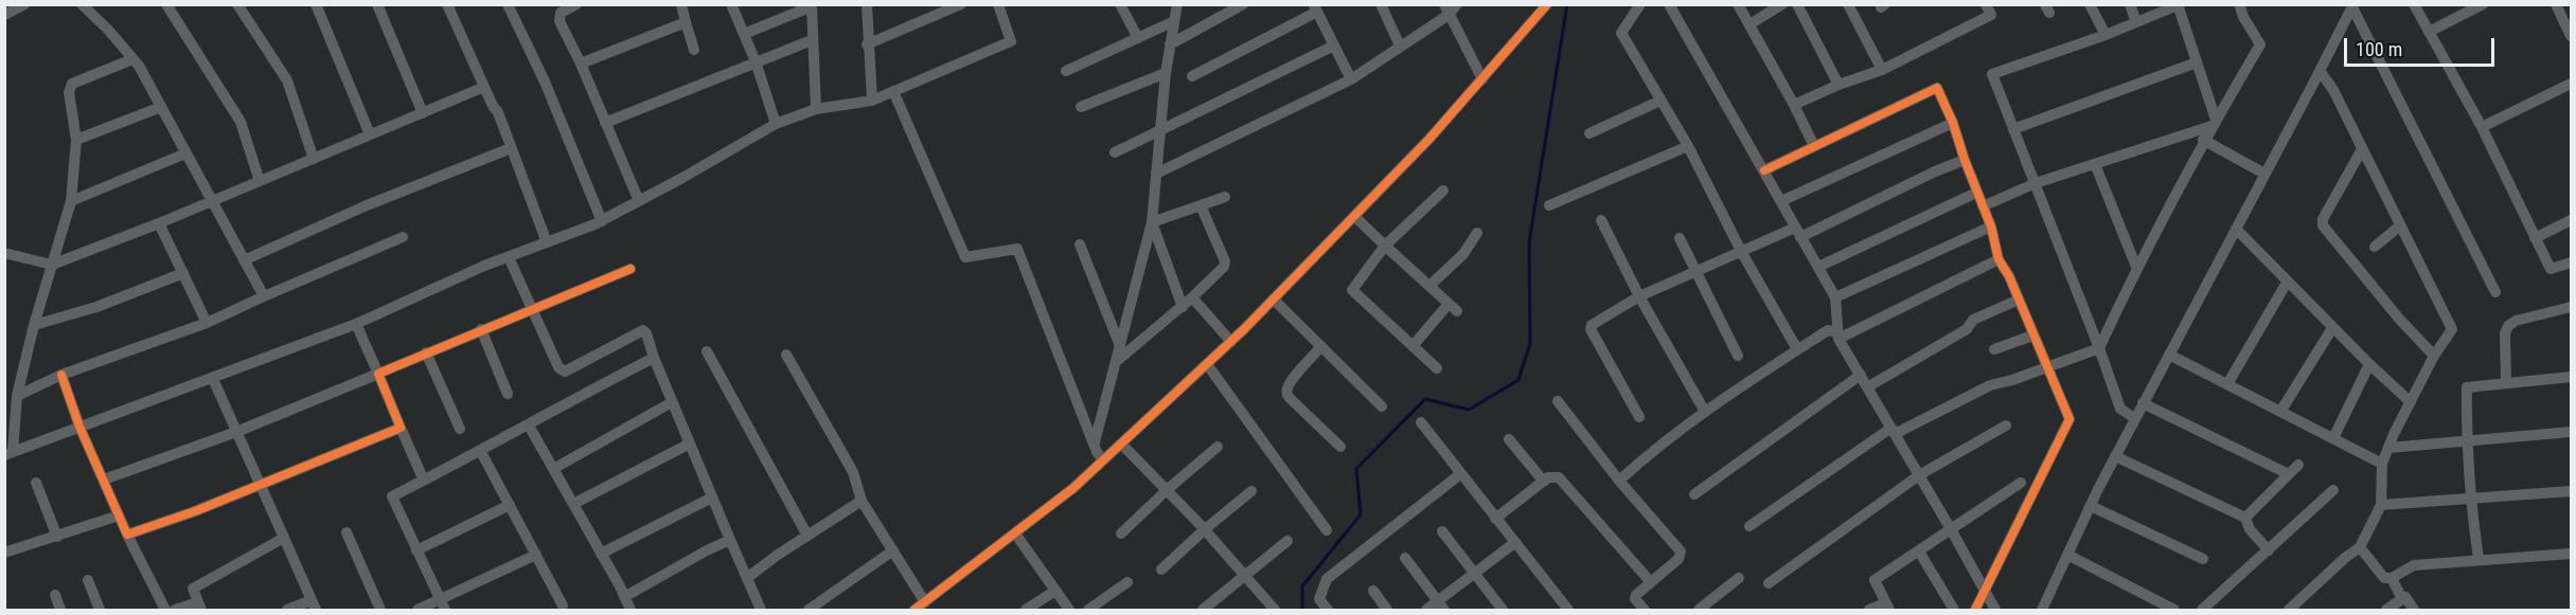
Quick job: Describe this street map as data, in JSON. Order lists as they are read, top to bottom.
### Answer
{
  "scale_bar": "100 m"
}
